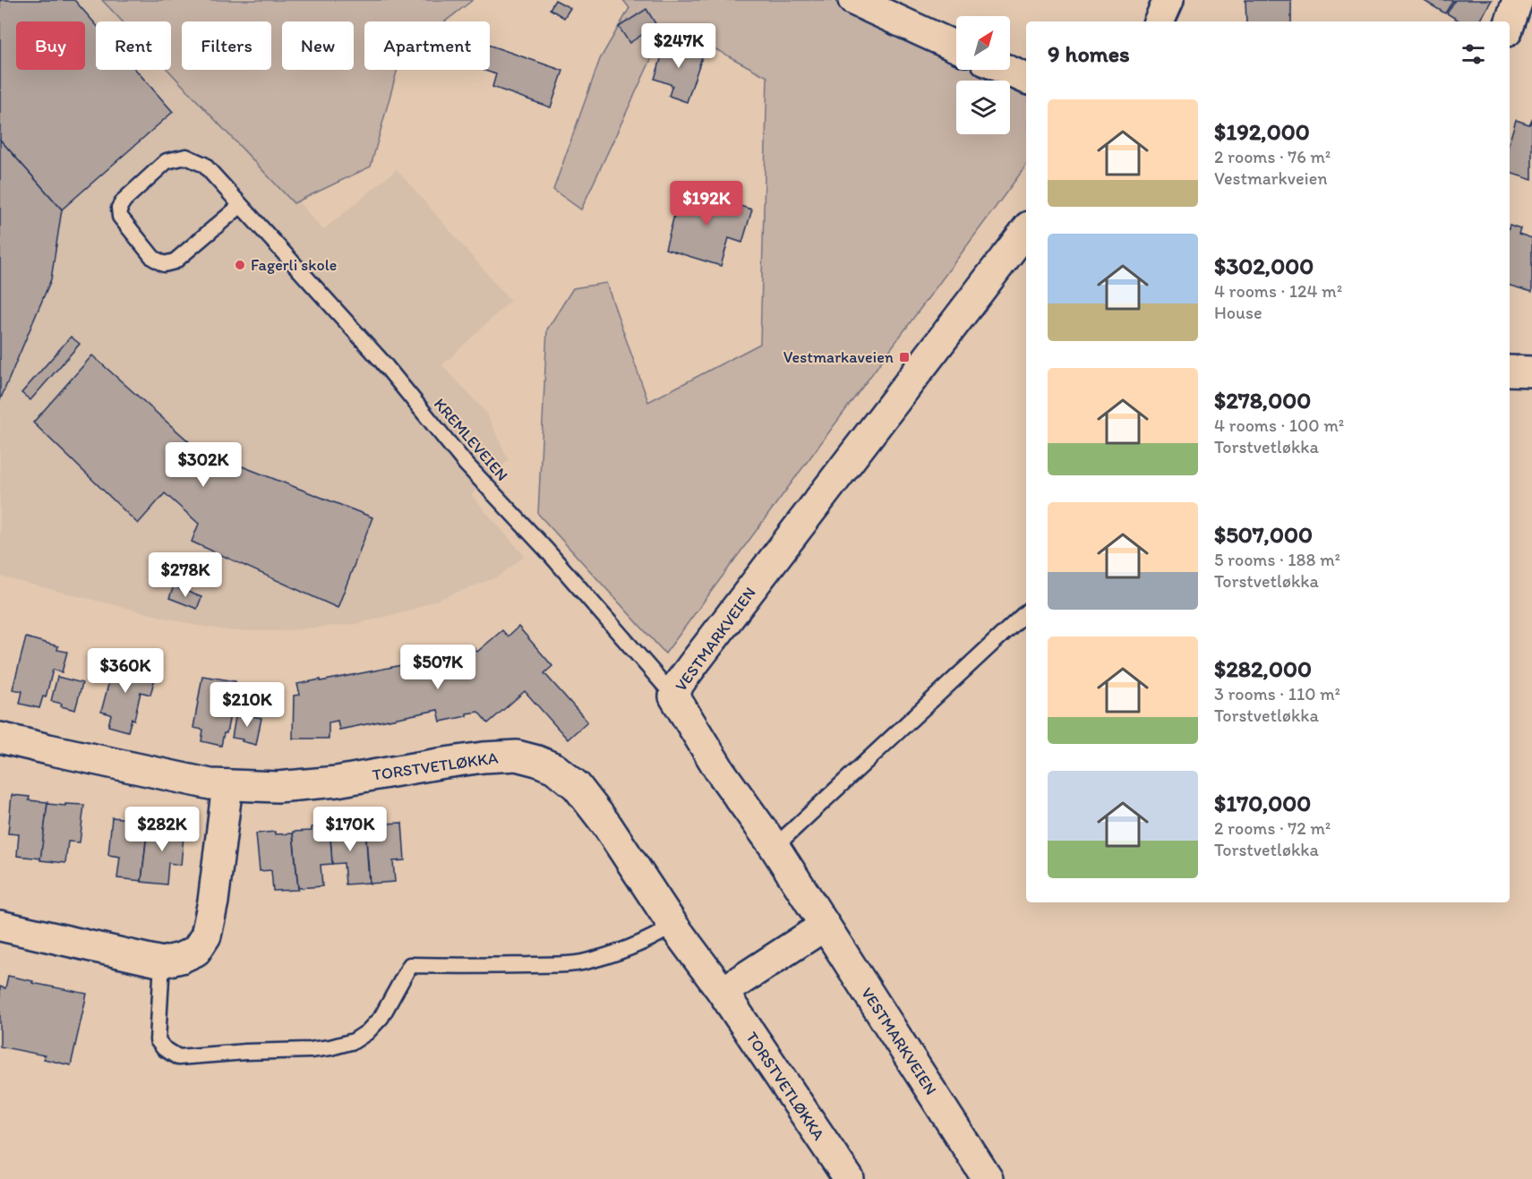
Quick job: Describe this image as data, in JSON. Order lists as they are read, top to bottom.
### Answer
{
  "streets": {
    "street": ["VESTMARKVEIEN", "TORSTVETLØKKA"],
    "lane": ["KREMLEVEIEN"]
  },
  "crossings": [
    ["KREMLEVEIEN", "VESTMARKVEIEN"]
  ],
  "places": {
    "other": ["Fagerli skole"],
    "transit": ["Vestmarkaveien"]
  },
  "north": "top right",
  "page": {
    "chip": [
      "Buy",
      "Rent",
      "Filters",
      "New",
      "Apartment"
    ],
    "heading": "9 homes",
    "price": [
      "$247K",
      "$192K",
      "$302K",
      "$278K",
      "$507K",
      "$360K",
      "$210K",
      "$282K",
      "$170K"
    ],
    "list": [
      {
        "name": "$192,000",
        "note": "2 rooms · 76 m² · Vestmarkveien"
      },
      {
        "name": "$302,000",
        "note": "4 rooms · 124 m² · House"
      },
      {
        "name": "$278,000",
        "note": "4 rooms · 100 m² · Torstvetløkka"
      },
      {
        "name": "$507,000",
        "note": "5 rooms · 188 m² · Torstvetløkka"
      },
      {
        "name": "$282,000",
        "note": "3 rooms · 110 m² · Torstvetløkka"
      },
      {
        "name": "$170,000",
        "note": "2 rooms · 72 m² · Torstvetløkka"
      }
    ]
  }
}
